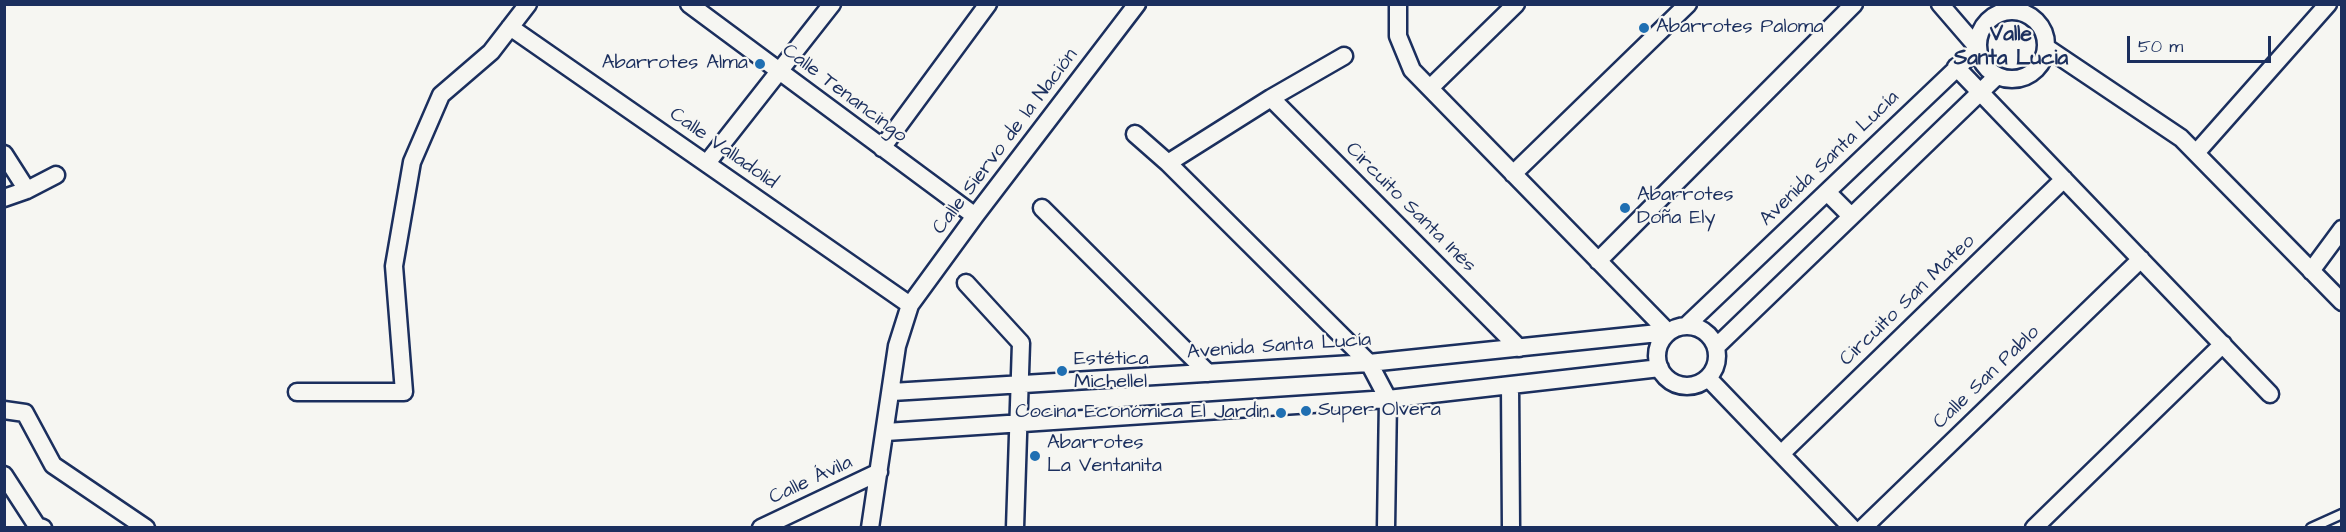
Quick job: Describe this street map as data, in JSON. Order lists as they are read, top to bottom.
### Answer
{
  "streets": {
    "street": [
      "Calle Tenancingo",
      "Calle Siervo de la Nación",
      "Calle Valladolid",
      "Avenida Santa Lucía",
      "Circuito Santa Inés",
      "Circuito San Mateo",
      "Calle San Pablo",
      "Calle Ávila"
    ]
  },
  "crossings": [
    ["Calle Tenancingo", "Calle Siervo de la Nación"],
    ["Calle Siervo de la Nación", "Calle Valladolid"],
    ["Calle Siervo de la Nación", "Avenida Santa Lucía"],
    ["Calle Siervo de la Nación", "Calle Ávila"],
    ["Avenida Santa Lucía", "Circuito Santa Inés"]
  ],
  "districts": ["Valle Santa Lucia"],
  "places": [
    "Abarrotes Paloma",
    "Abarrotes Alma",
    "Abarrotes Doña Ely",
    "Estética Michellel",
    "Super Olvera",
    "Cocina Económica El Jardin",
    "Abarrotes La Ventanita"
  ],
  "scale_bar": "50 m"
}
